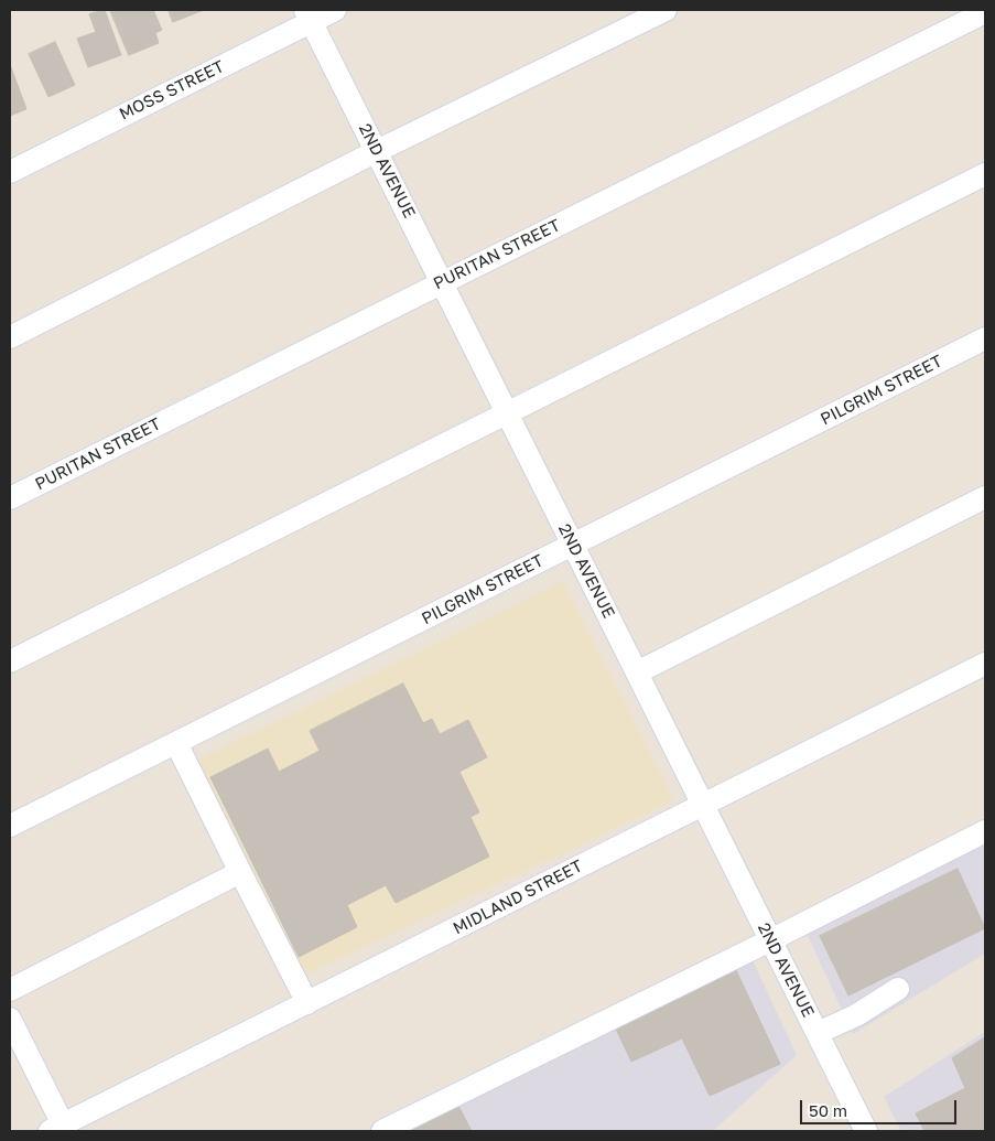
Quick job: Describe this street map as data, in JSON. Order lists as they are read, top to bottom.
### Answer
{
  "streets": {
    "street": [
      "MOSS STREET",
      "2ND AVENUE",
      "PURITAN STREET",
      "PILGRIM STREET",
      "MIDLAND STREET"
    ]
  },
  "crossings": [
    ["MOSS STREET", "2ND AVENUE"],
    ["2ND AVENUE", "PURITAN STREET"],
    ["2ND AVENUE", "PILGRIM STREET"],
    ["2ND AVENUE", "MIDLAND STREET"]
  ],
  "scale_bar": "50 m"
}
